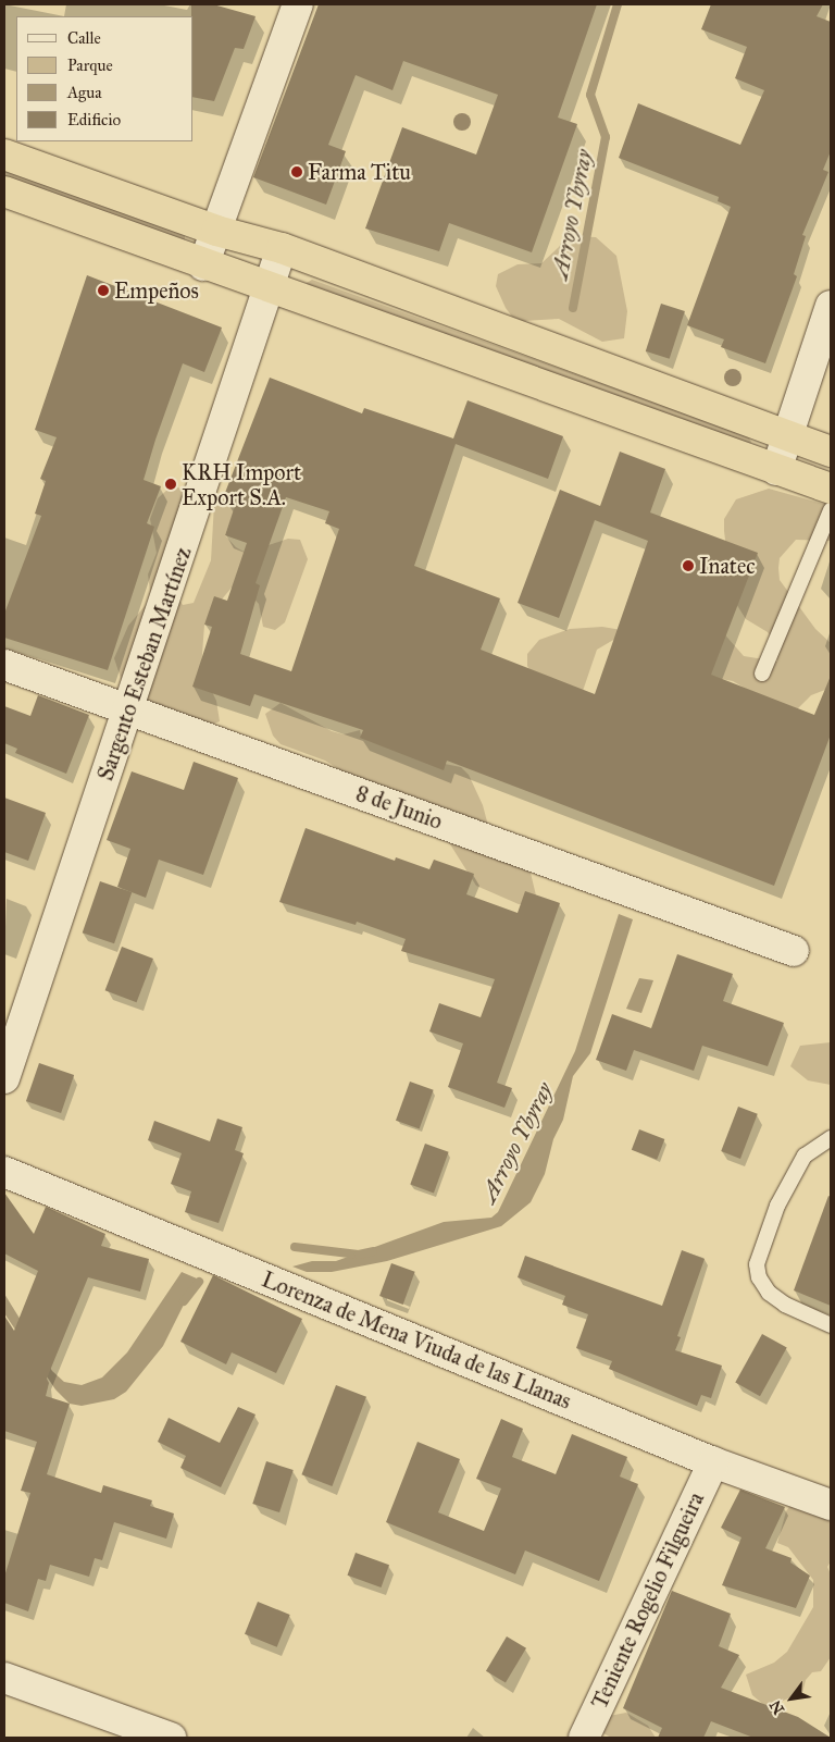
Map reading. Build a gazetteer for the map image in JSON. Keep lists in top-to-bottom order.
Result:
{
  "streets": {
    "street": [
      "Sargento Esteban Martínez",
      "8 de Junio",
      "Lorenza de Mena Viuda de las Llanas",
      "Teniente Rogelio Filgueira"
    ]
  },
  "crossings": [
    ["Sargento Esteban Martínez", "8 de Junio"],
    ["Lorenza de Mena Viuda de las Llanas", "Teniente Rogelio Filgueira"]
  ],
  "water": ["Arroyo Ybyray"],
  "places": [
    "Farma Titu",
    "Empeños",
    "KRH Import Export S.A.",
    "Inatec"
  ],
  "legend": [
    "Calle",
    "Parque",
    "Agua",
    "Edificio"
  ],
  "north": "bottom left"
}
